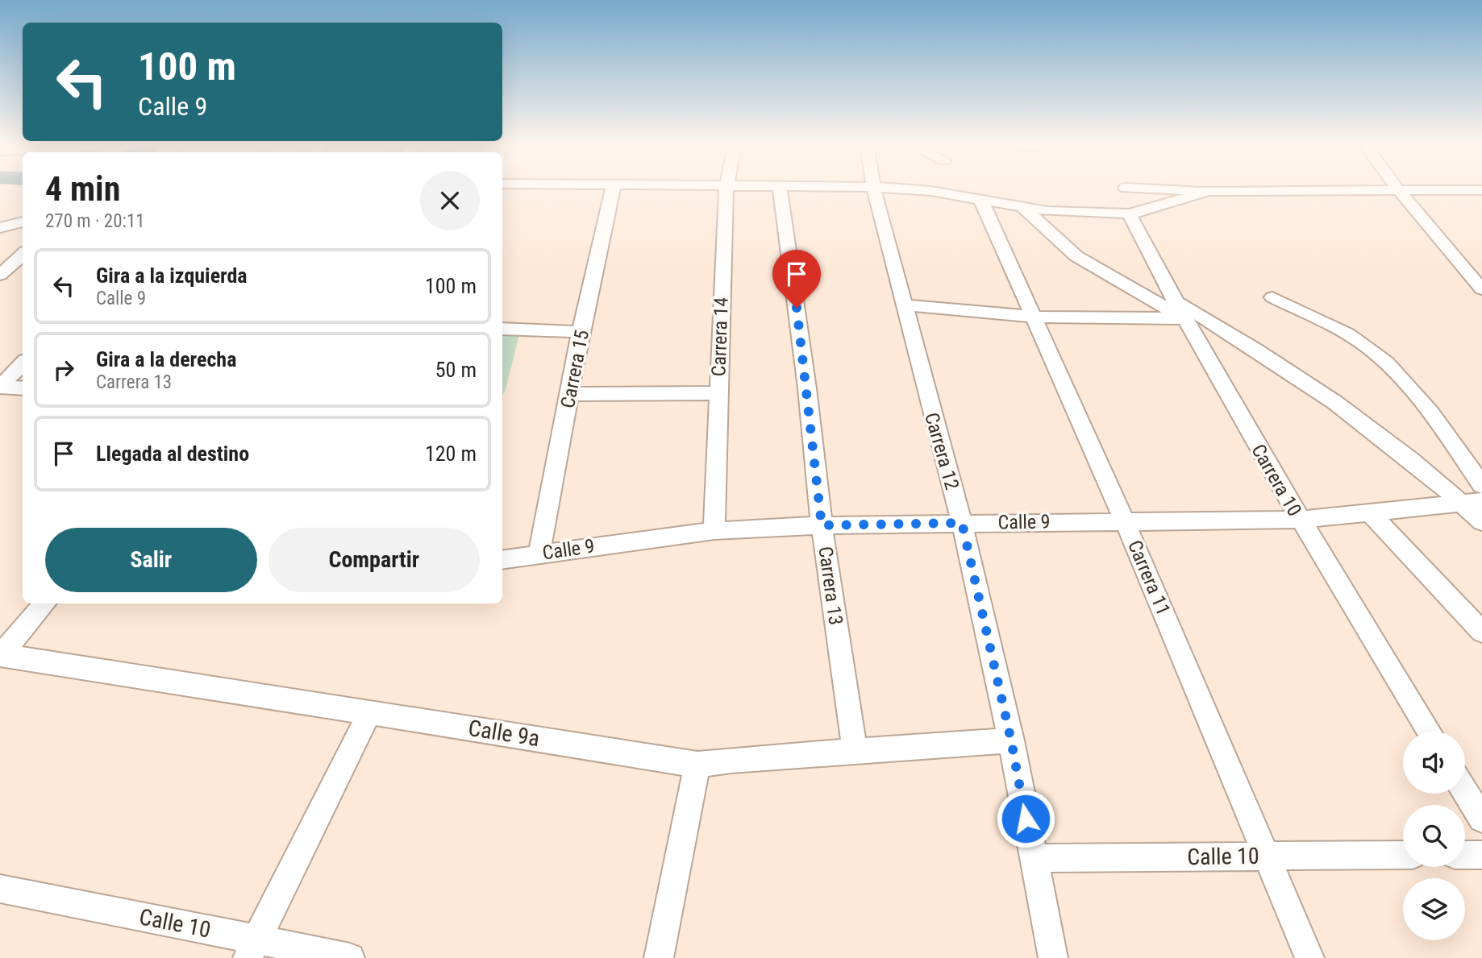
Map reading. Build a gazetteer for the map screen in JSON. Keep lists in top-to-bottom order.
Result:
{
  "streets": {
    "street": [
      "Carrera 14",
      "Carrera 15",
      "Carrera 12",
      "Carrera 10",
      "Calle 9",
      "Carrera 11",
      "Carrera 13",
      "Calle 9a",
      "Calle 10"
    ]
  },
  "crossings": [
    ["Carrera 14", "Calle 9"],
    ["Carrera 15", "Calle 9"],
    ["Carrera 12", "Calle 9"],
    ["Carrera 12", "Calle 9a"],
    ["Carrera 12", "Calle 10"],
    ["Carrera 10", "Calle 9"],
    ["Calle 9", "Carrera 11"],
    ["Calle 9", "Carrera 13"],
    ["Carrera 11", "Calle 10"],
    ["Carrera 13", "Calle 9a"]
  ],
  "page": {
    "turn": ["100 m", "Calle 9"],
    "heading": ["4 min", "270 m · 20:11"],
    "list": [
      {
        "name": "Gira a la izquierda",
        "note": "Calle 9",
        "value": "100 m"
      },
      {
        "name": "Gira a la derecha",
        "note": "Carrera 13",
        "value": "50 m"
      },
      {
        "name": "Llegada al destino",
        "value": "120 m"
      }
    ],
    "buttons": ["Salir", "Compartir"]
  }
}
